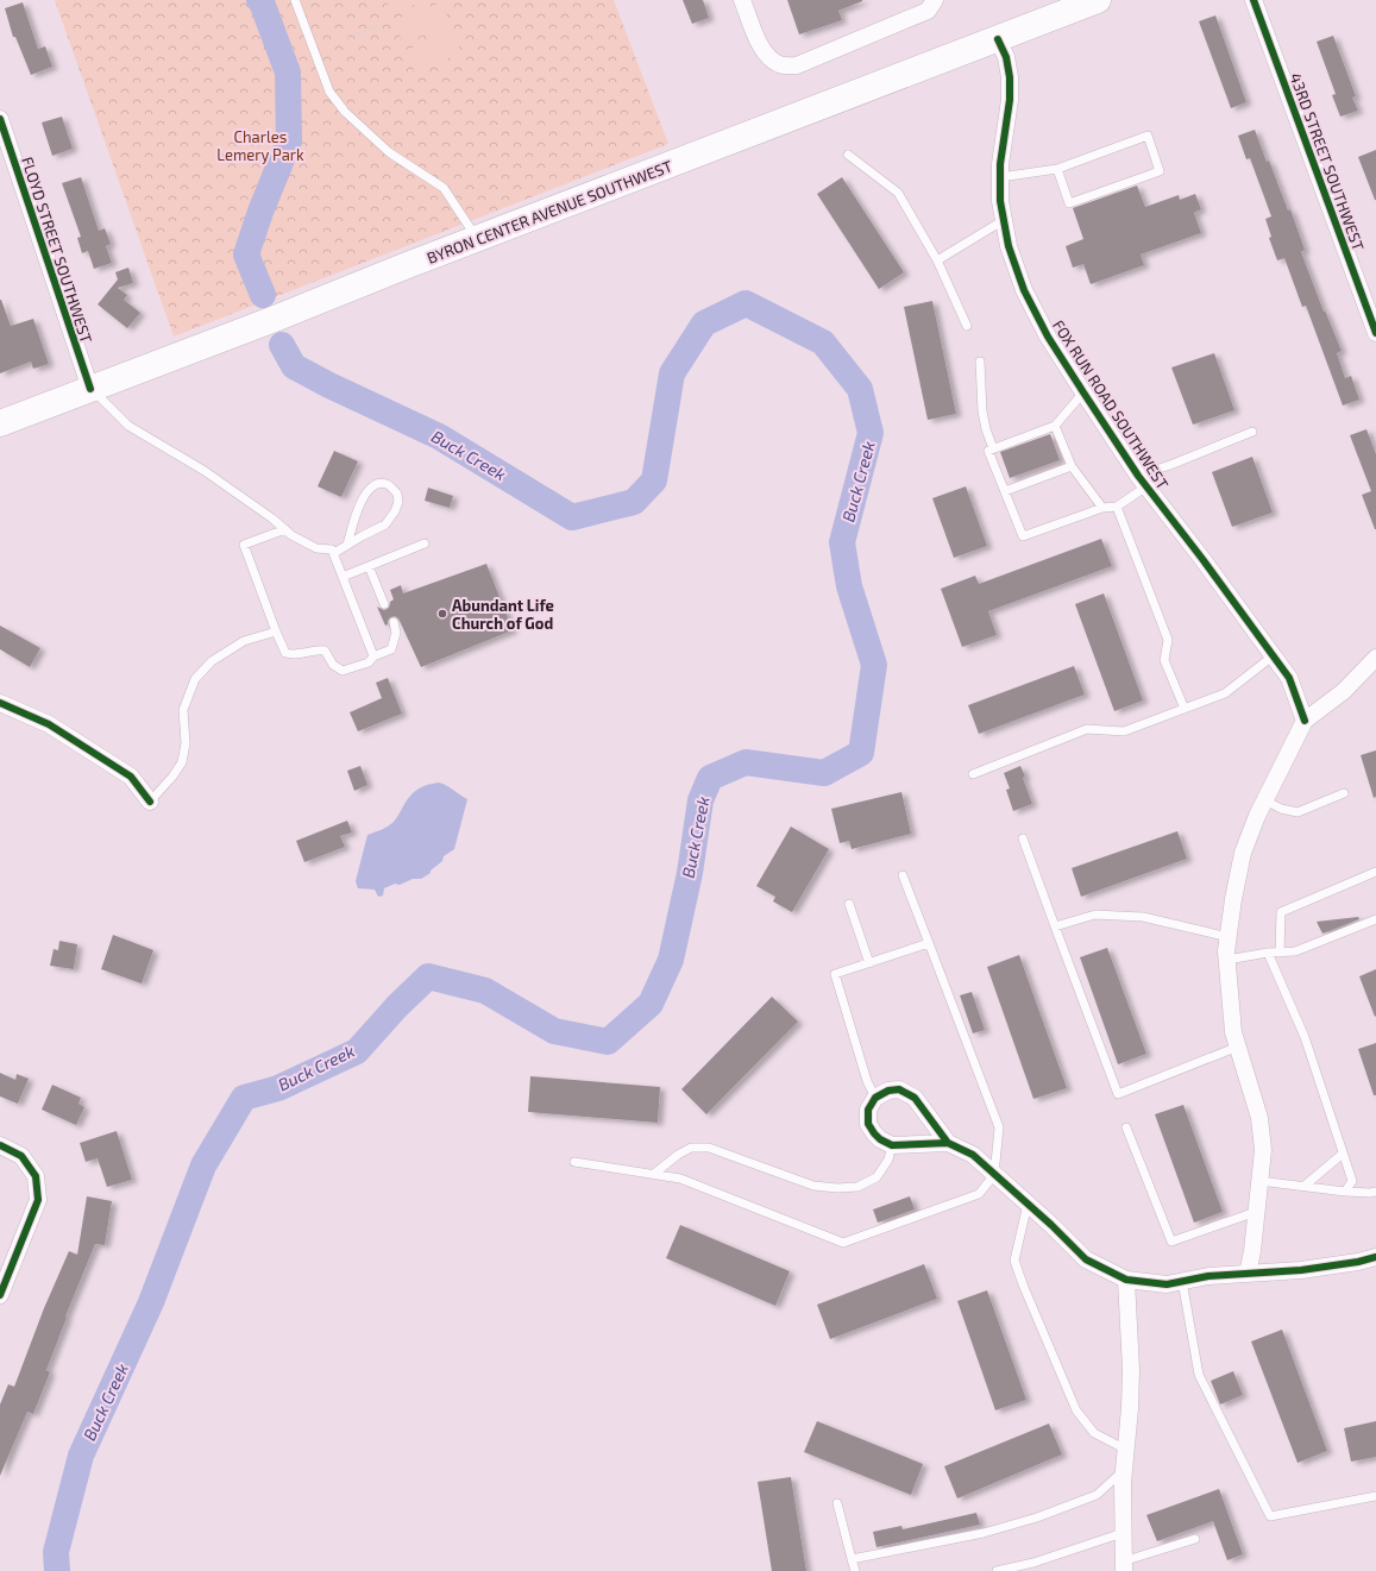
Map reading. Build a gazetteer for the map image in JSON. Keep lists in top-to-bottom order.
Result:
{
  "streets": {
    "main road": ["BYRON CENTER AVENUE SOUTHWEST"],
    "street": ["43RD STREET SOUTHWEST", "FLOYD STREET SOUTHWEST", "FOX RUN ROAD SOUTHWEST"]
  },
  "crossings": [
    ["BYRON CENTER AVENUE SOUTHWEST", "FLOYD STREET SOUTHWEST"],
    ["BYRON CENTER AVENUE SOUTHWEST", "FOX RUN ROAD SOUTHWEST"]
  ],
  "water": ["Buck Creek"],
  "parks": ["Charles Lemery Park"],
  "places": ["Abundant Life Church of God"]
}
